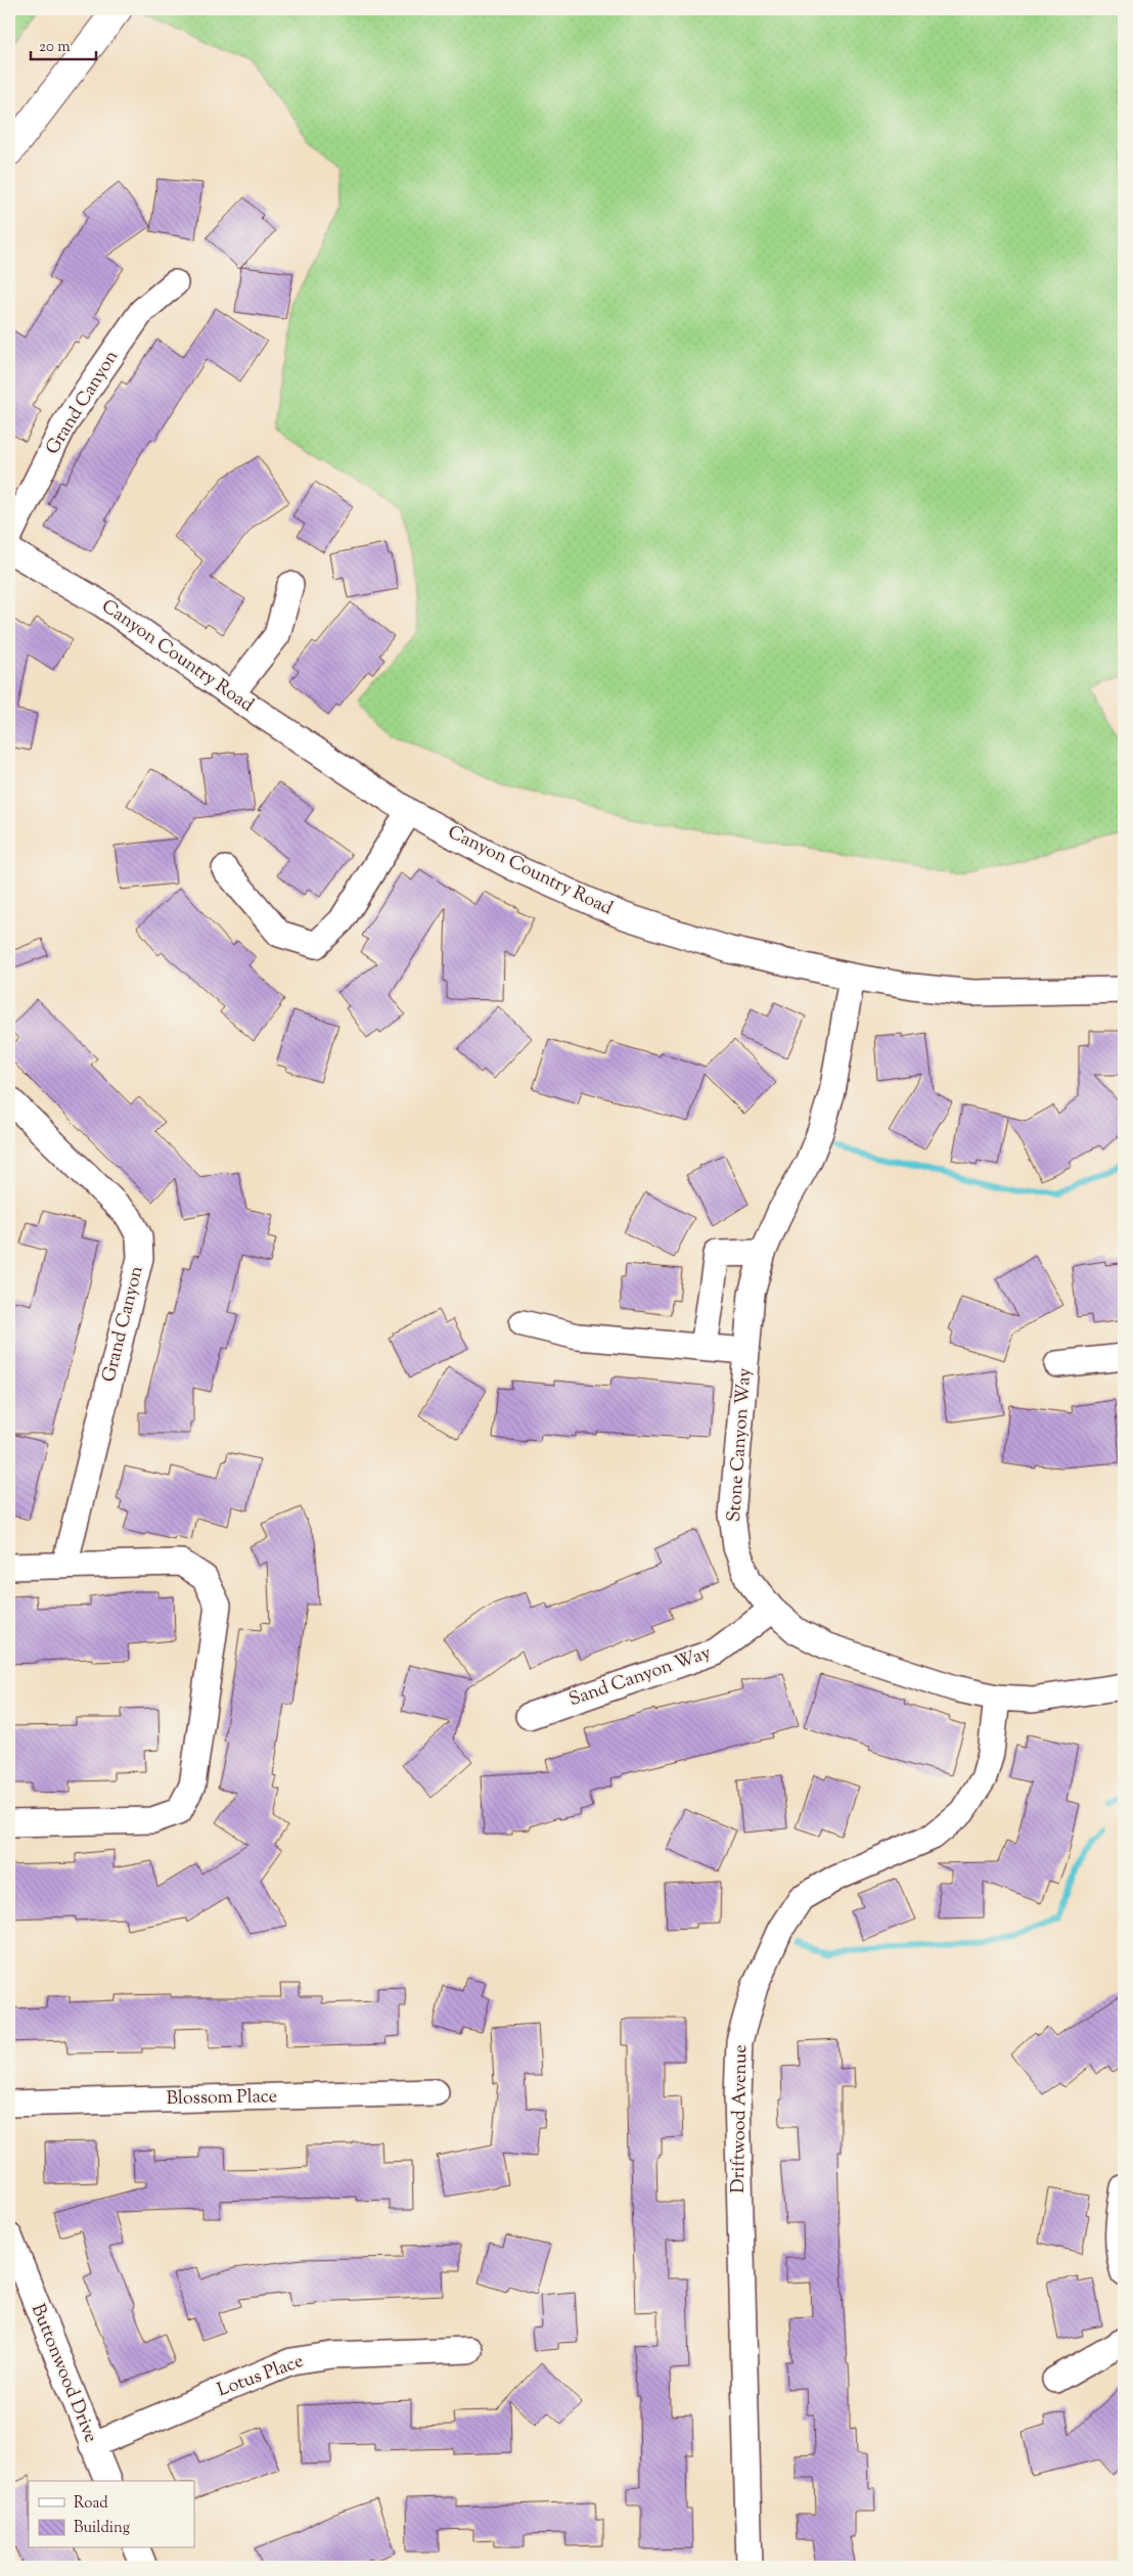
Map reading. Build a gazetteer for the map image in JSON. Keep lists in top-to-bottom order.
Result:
{
  "streets": {
    "street": [
      "Grand Canyon",
      "Canyon Country Road",
      "Stone Canyon Way",
      "Sand Canyon Way",
      "Blossom Place",
      "Driftwood Avenue",
      "Buttonwood Drive",
      "Lotus Place"
    ]
  },
  "crossings": [
    ["Canyon Country Road", "Stone Canyon Way"],
    ["Stone Canyon Way", "Sand Canyon Way"],
    ["Stone Canyon Way", "Driftwood Avenue"],
    ["Buttonwood Drive", "Lotus Place"]
  ],
  "legend": ["Road", "Building"],
  "scale_bar": "20 m"
}
